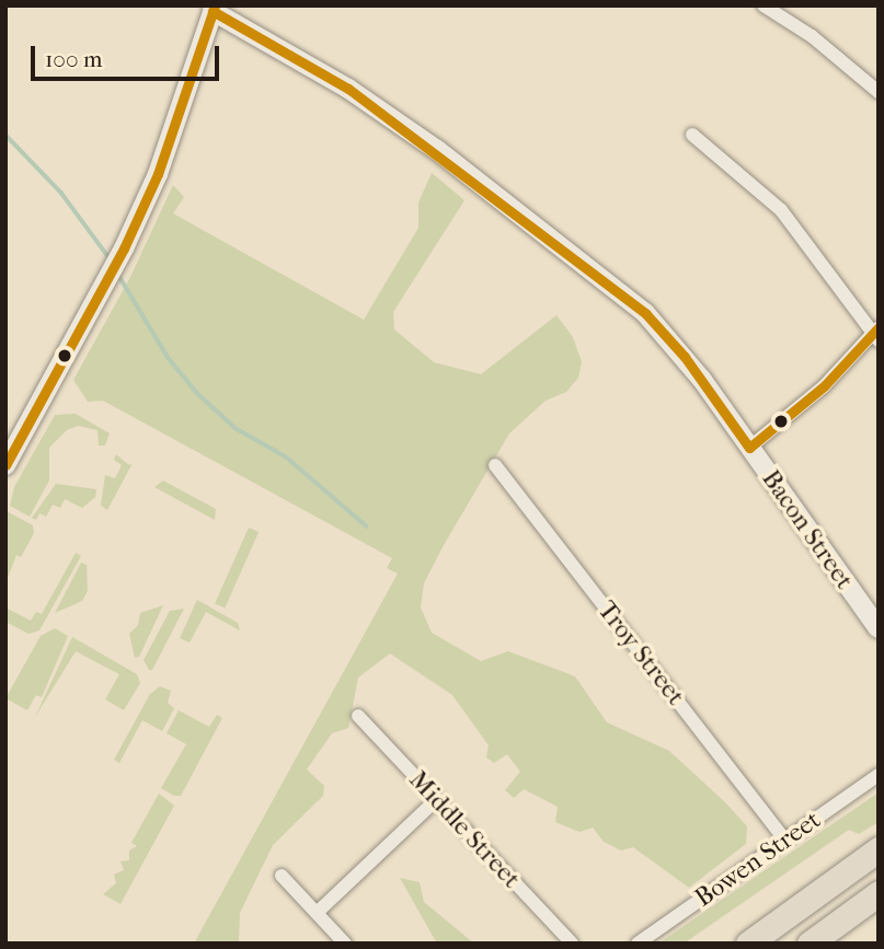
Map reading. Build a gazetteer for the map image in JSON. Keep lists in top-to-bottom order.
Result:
{
  "streets": {
    "street": [
      "Bacon Street",
      "Troy Street",
      "Middle Street",
      "Bowen Street"
    ]
  },
  "crossings": [
    ["Troy Street", "Bowen Street"]
  ],
  "scale_bar": "100 m"
}
